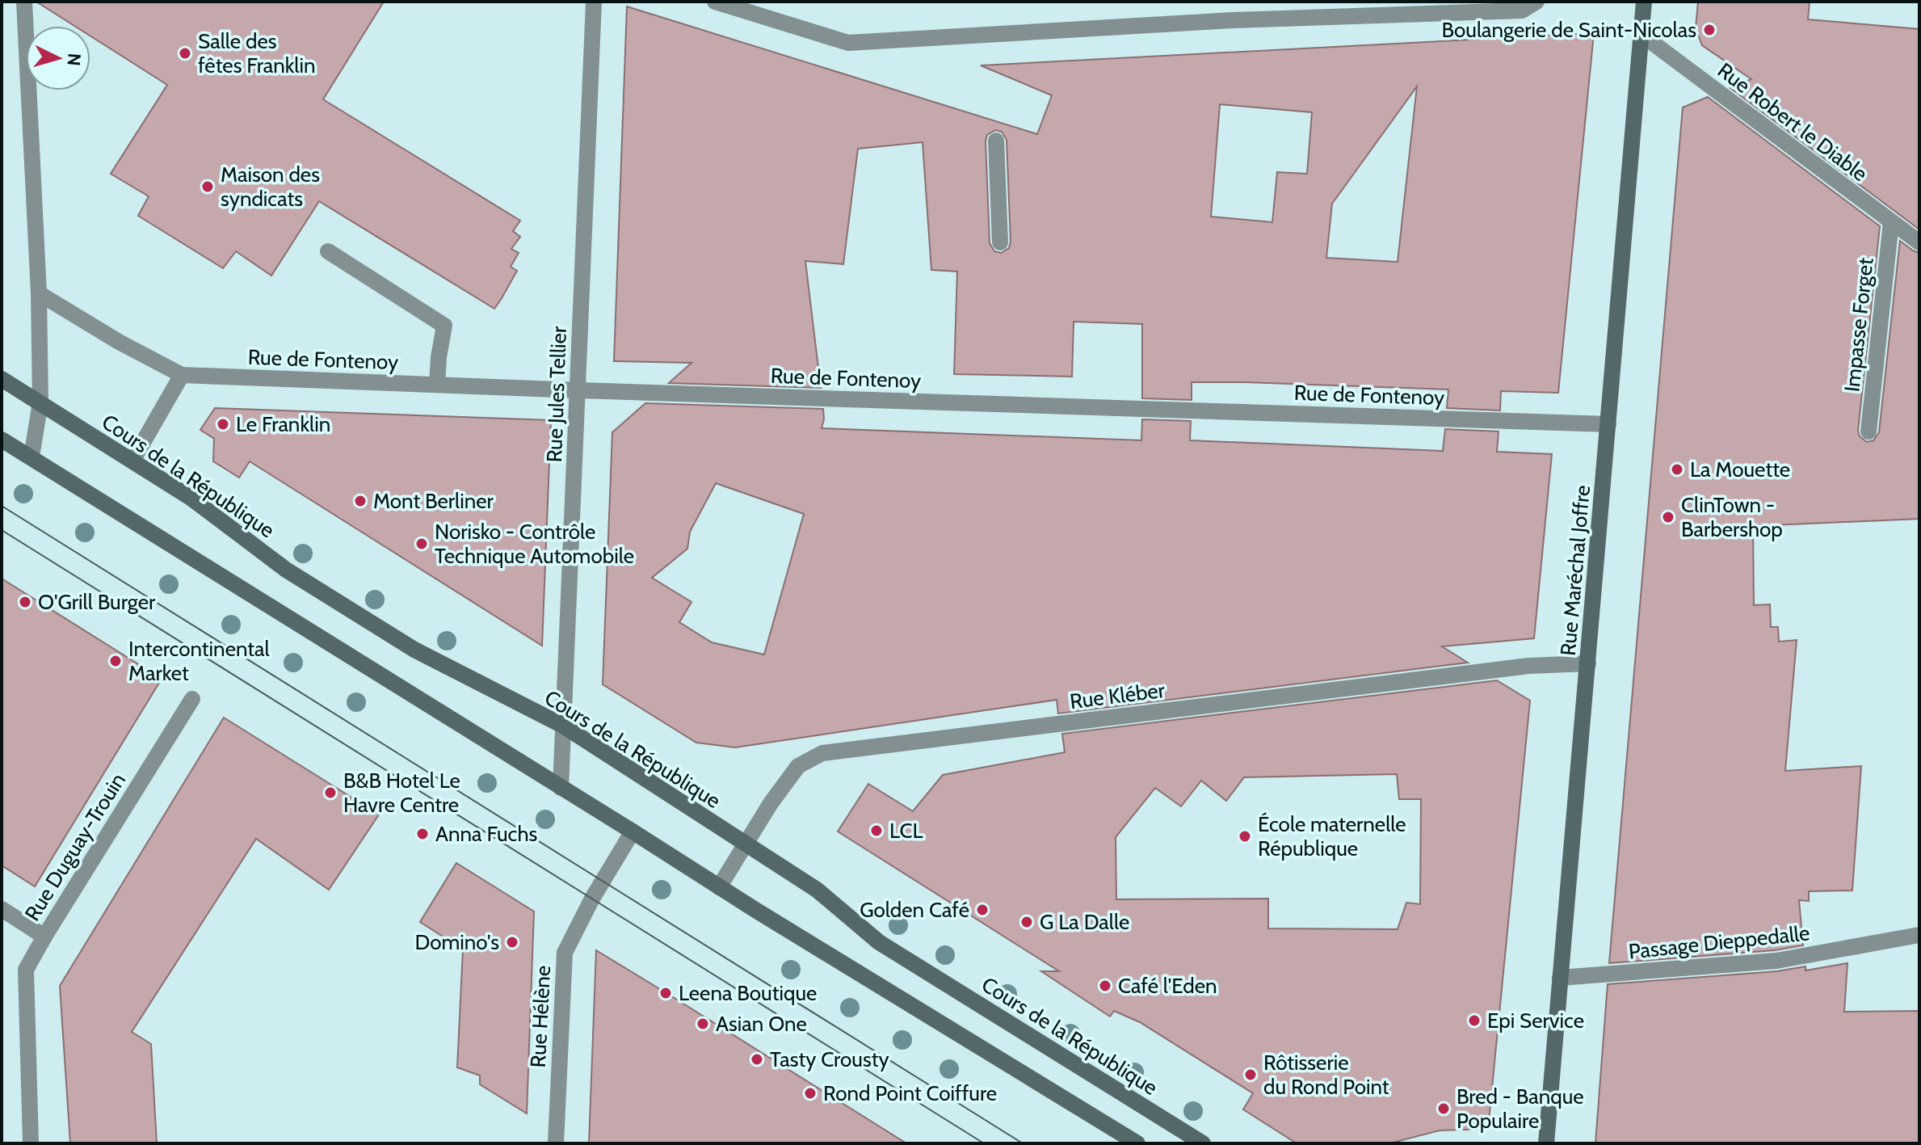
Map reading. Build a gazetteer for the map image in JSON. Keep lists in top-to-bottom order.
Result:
{
  "streets": {
    "main road": ["Cours de la République", "Rue Maréchal Joffre"],
    "street": [
      "Rue Robert le Diable",
      "Impasse Forget",
      "Rue de Fontenoy",
      "Rue Jules Tellier",
      "Rue Kléber",
      "Rue Duguay-Trouin",
      "Passage Dieppedalle",
      "Rue Hélène"
    ]
  },
  "crossings": [
    ["Rue Robert le Diable", "Impasse Forget"],
    ["Rue Robert le Diable", "Rue Maréchal Joffre"],
    ["Rue de Fontenoy", "Rue Jules Tellier"],
    ["Rue de Fontenoy", "Rue Maréchal Joffre"],
    ["Rue Jules Tellier", "Cours de la République"],
    ["Cours de la République", "Rue Kléber"],
    ["Rue Maréchal Joffre", "Rue Kléber"],
    ["Rue Maréchal Joffre", "Passage Dieppedalle"]
  ],
  "places": [
    "Boulangerie de Saint-Nicolas",
    "Salle des fêtes Franklin",
    "Maison des syndicats",
    "Le Franklin",
    "La Mouette",
    "Mont Berliner",
    "ClinTown - Barbershop",
    "Norisko - Contrôle Technique Automobile",
    "O'Grill Burger",
    "Intercontinental Market",
    "B&B Hotel Le Havre Centre",
    "LCL",
    "Anna Fuchs",
    "École maternelle République",
    "Golden Café",
    "G La Dalle",
    "Domino's",
    "Café l'Eden",
    "Leena Boutique",
    "Epi Service",
    "Asian One",
    "Tasty Crousty",
    "Rôtisserie du Rond Point",
    "Rond Point Coiffure",
    "Bred - Banque Populaire"
  ],
  "north": "right"
}
